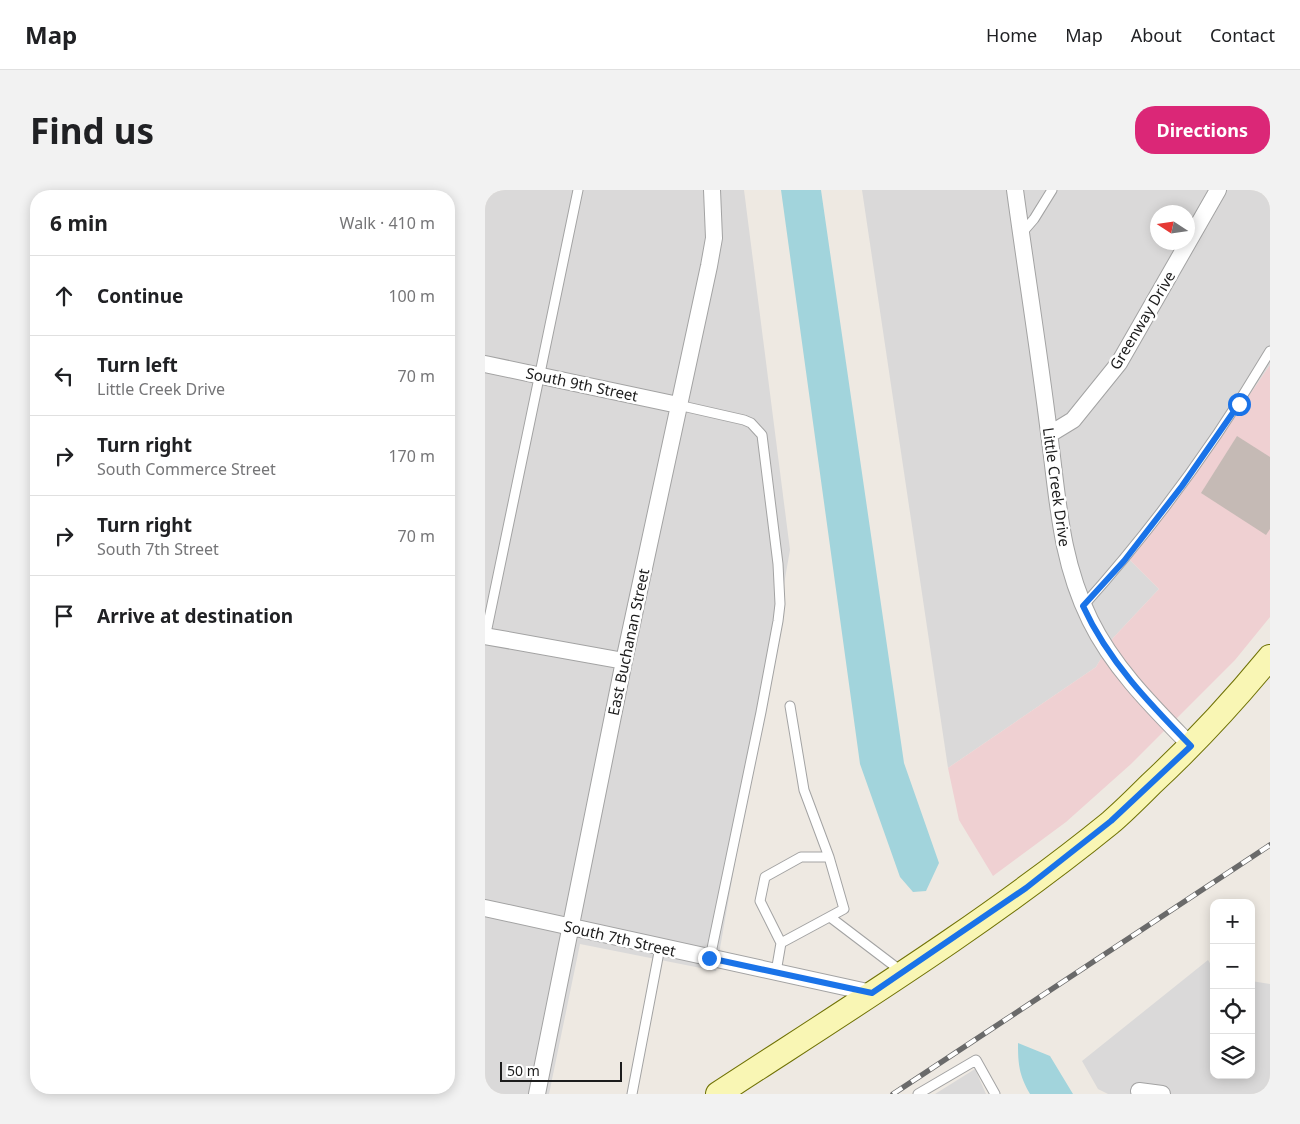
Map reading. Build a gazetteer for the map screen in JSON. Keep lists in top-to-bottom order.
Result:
{
  "streets": {
    "street": [
      "Greenway Drive",
      "South 9th Street",
      "Little Creek Drive",
      "East Buchanan Street",
      "South 7th Street"
    ]
  },
  "crossings": [
    ["Greenway Drive", "Little Creek Drive"],
    ["South 9th Street", "East Buchanan Street"],
    ["East Buchanan Street", "South 7th Street"]
  ],
  "scale_bar": "50 m",
  "north": "left",
  "page": {
    "header": "Map",
    "nav": [
      "Home",
      "Map",
      "About",
      "Contact"
    ],
    "buttons": "Directions",
    "title": "Find us",
    "heading": ["6 min", "Walk · 410 m"],
    "list": [
      ["Continue", "100 m"],
      ["Turn left", "Little Creek Drive", "70 m"],
      ["Turn right", "South Commerce Street", "170 m"],
      ["Turn right", "South 7th Street", "70 m"],
      "Arrive at destination"
    ],
    "map_buttons": ["+", "−"],
    "scale": "50 m"
  }
}
